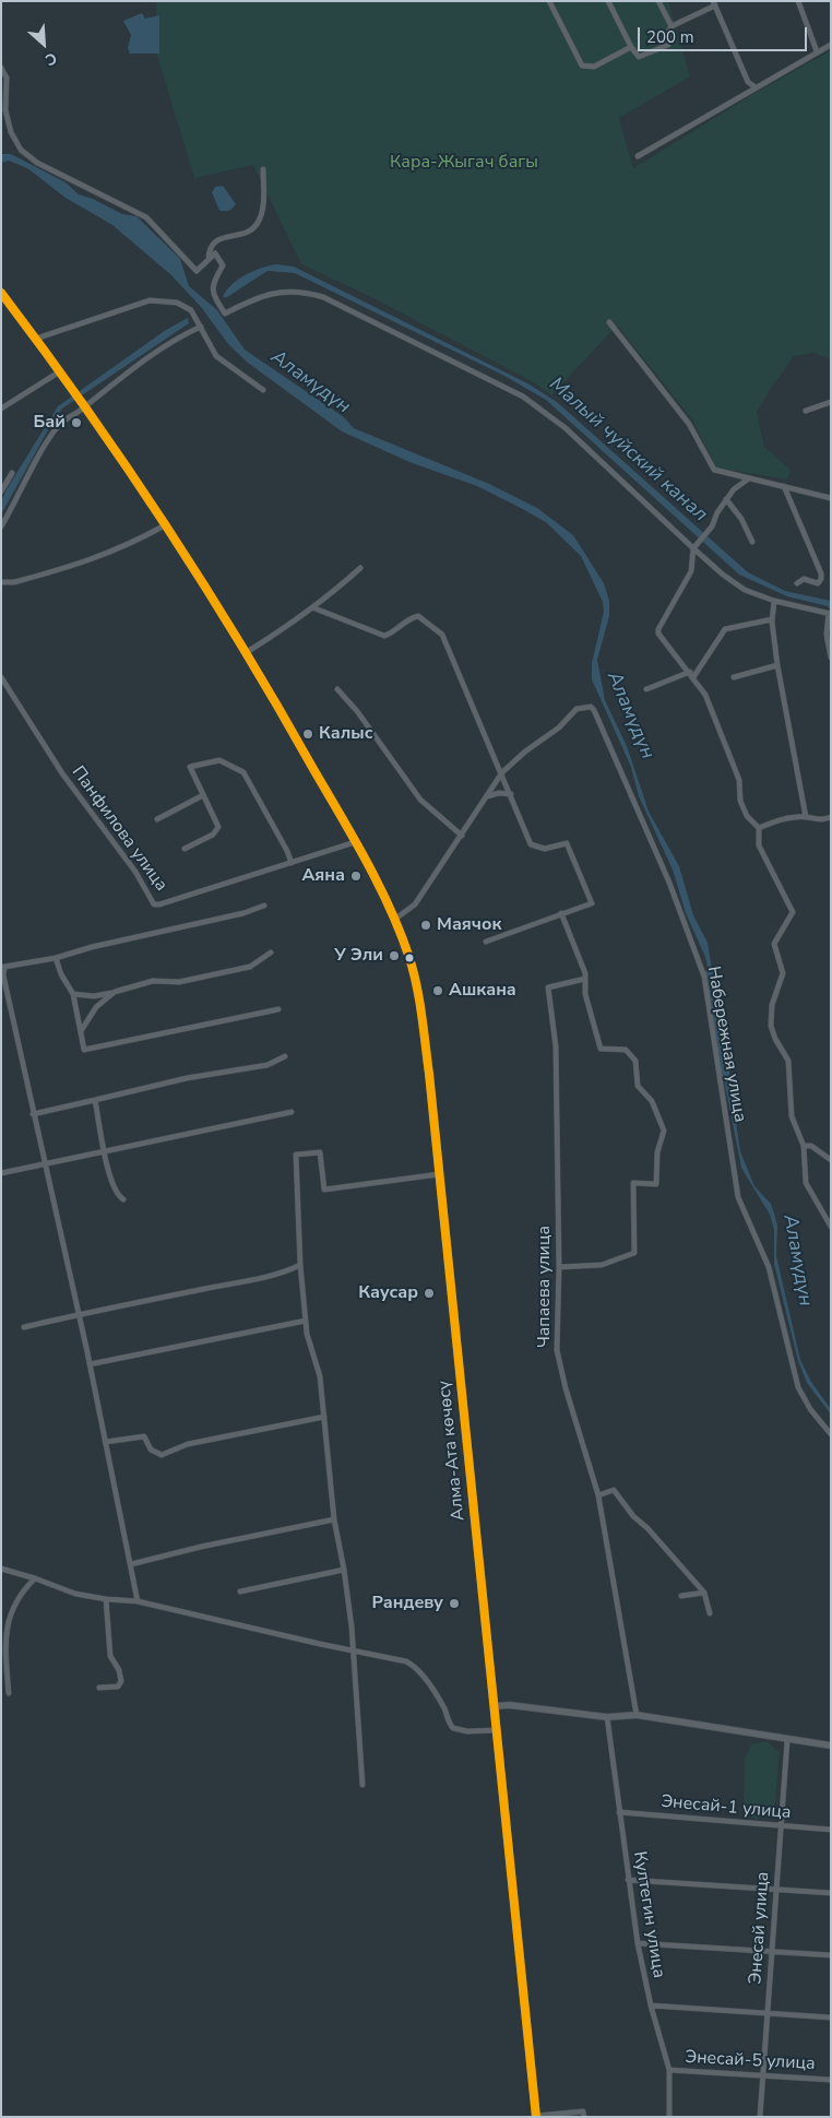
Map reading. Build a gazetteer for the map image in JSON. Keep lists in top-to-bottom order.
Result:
{
  "streets": {
    "main road": ["Алма-Ата көчөсү"],
    "street": [
      "Панфилова улица",
      "Набережная улица",
      "Чапаева улица",
      "Энесай-1 улица",
      "Култегин улица",
      "Энесай улица",
      "Энесай-5 улица"
    ]
  },
  "crossings": [
    ["Панфилова улица", "Алма-Ата көчөсү"],
    ["Набережная улица", "Алма-Ата көчөсү"],
    ["Энесай-1 улица", "Култегин улица"],
    ["Энесай-1 улица", "Энесай улица"],
    ["Култегин улица", "Энесай-5 улица"],
    ["Энесай улица", "Энесай-5 улица"]
  ],
  "water": ["Аламүдүн", "Малый чуйский канал"],
  "parks": ["Кара-Жыгач багы"],
  "places": [
    "Бай",
    "Калыс",
    "Аяна",
    "Маячок",
    "У Эли",
    "Ашкана",
    "Каусар",
    "Рандеву"
  ],
  "scale_bar": "200 m",
  "north": "bottom right"
}
